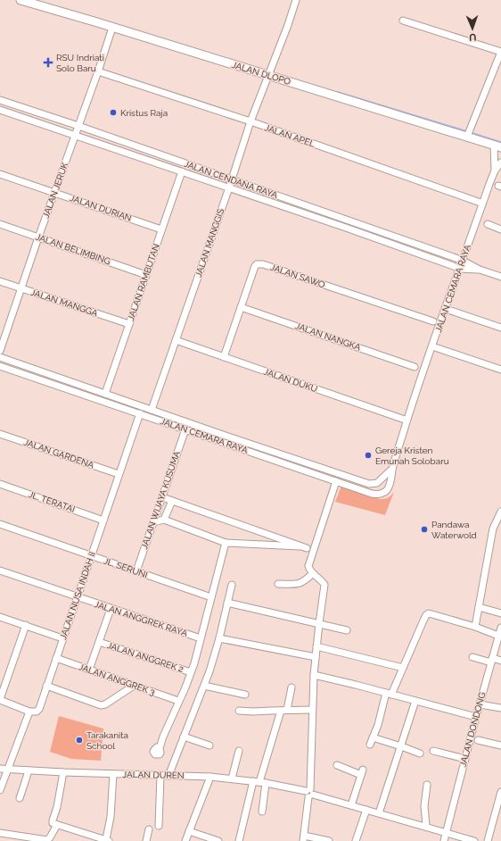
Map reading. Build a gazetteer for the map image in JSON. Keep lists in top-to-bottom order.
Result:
{
  "streets": {
    "street": [
      "JALAN DLOPO",
      "JALAN APEL",
      "JALAN CENDANA RAYA",
      "JALAN JERUK",
      "JALAN DURIAN",
      "JALAN MANGGIS",
      "JALAN BELIMBING",
      "JALAN SAWO",
      "JALAN RAMBUTAN",
      "JALAN CEMARA RAYA",
      "JALAN MANGGA",
      "JALAN NANGKA",
      "JALAN DUKU",
      "JALAN GARDENA",
      "JALAN WIJAYA KUSUMA",
      "JL. TERATAI",
      "JL. SERUNI",
      "JALAN NUSA INDAH II",
      "JALAN ANGGREK RAYA",
      "JALAN ANGGREK 2",
      "JALAN ANGGREK 3",
      "JALAN DONDONG",
      "JALAN DUREN"
    ]
  },
  "crossings": [
    ["JALAN DLOPO", "JALAN MANGGIS"],
    ["JALAN APEL", "JALAN JERUK"],
    ["JALAN APEL", "JALAN MANGGIS"],
    ["JALAN CENDANA RAYA", "JALAN JERUK"],
    ["JALAN CENDANA RAYA", "JALAN MANGGIS"],
    ["JALAN CENDANA RAYA", "JALAN RAMBUTAN"],
    ["JALAN CENDANA RAYA", "JALAN CEMARA RAYA"],
    ["JALAN JERUK", "JALAN DURIAN"],
    ["JALAN JERUK", "JALAN BELIMBING"],
    ["JALAN JERUK", "JALAN MANGGA"],
    ["JALAN DURIAN", "JALAN RAMBUTAN"],
    ["JALAN MANGGIS", "JALAN CEMARA RAYA"],
    ["JALAN MANGGIS", "JALAN DUKU"],
    ["JALAN BELIMBING", "JALAN RAMBUTAN"],
    ["JALAN SAWO", "JALAN NANGKA"],
    ["JALAN SAWO", "JALAN DUKU"],
    ["JALAN RAMBUTAN", "JALAN CEMARA RAYA"],
    ["JALAN RAMBUTAN", "JALAN MANGGA"],
    ["JALAN CEMARA RAYA", "JALAN WIJAYA KUSUMA"],
    ["JALAN CEMARA RAYA", "JALAN NUSA INDAH II"],
    ["JALAN GARDENA", "JALAN NUSA INDAH II"],
    ["JALAN WIJAYA KUSUMA", "JL. SERUNI"],
    ["JL. TERATAI", "JALAN NUSA INDAH II"],
    ["JL. SERUNI", "JALAN NUSA INDAH II"],
    ["JALAN NUSA INDAH II", "JALAN ANGGREK RAYA"],
    ["JALAN NUSA INDAH II", "JALAN ANGGREK 3"],
    ["JALAN DONDONG", "JALAN DUREN"]
  ],
  "places": {
    "health": ["RSU Indriati Solo Baru"],
    "other": [
      "Kristus Raja",
      "Gereja Kristen Emunah Solobaru",
      "Pandawa Waterwold",
      "Tarakanita School"
    ]
  },
  "north": "bottom"
}
